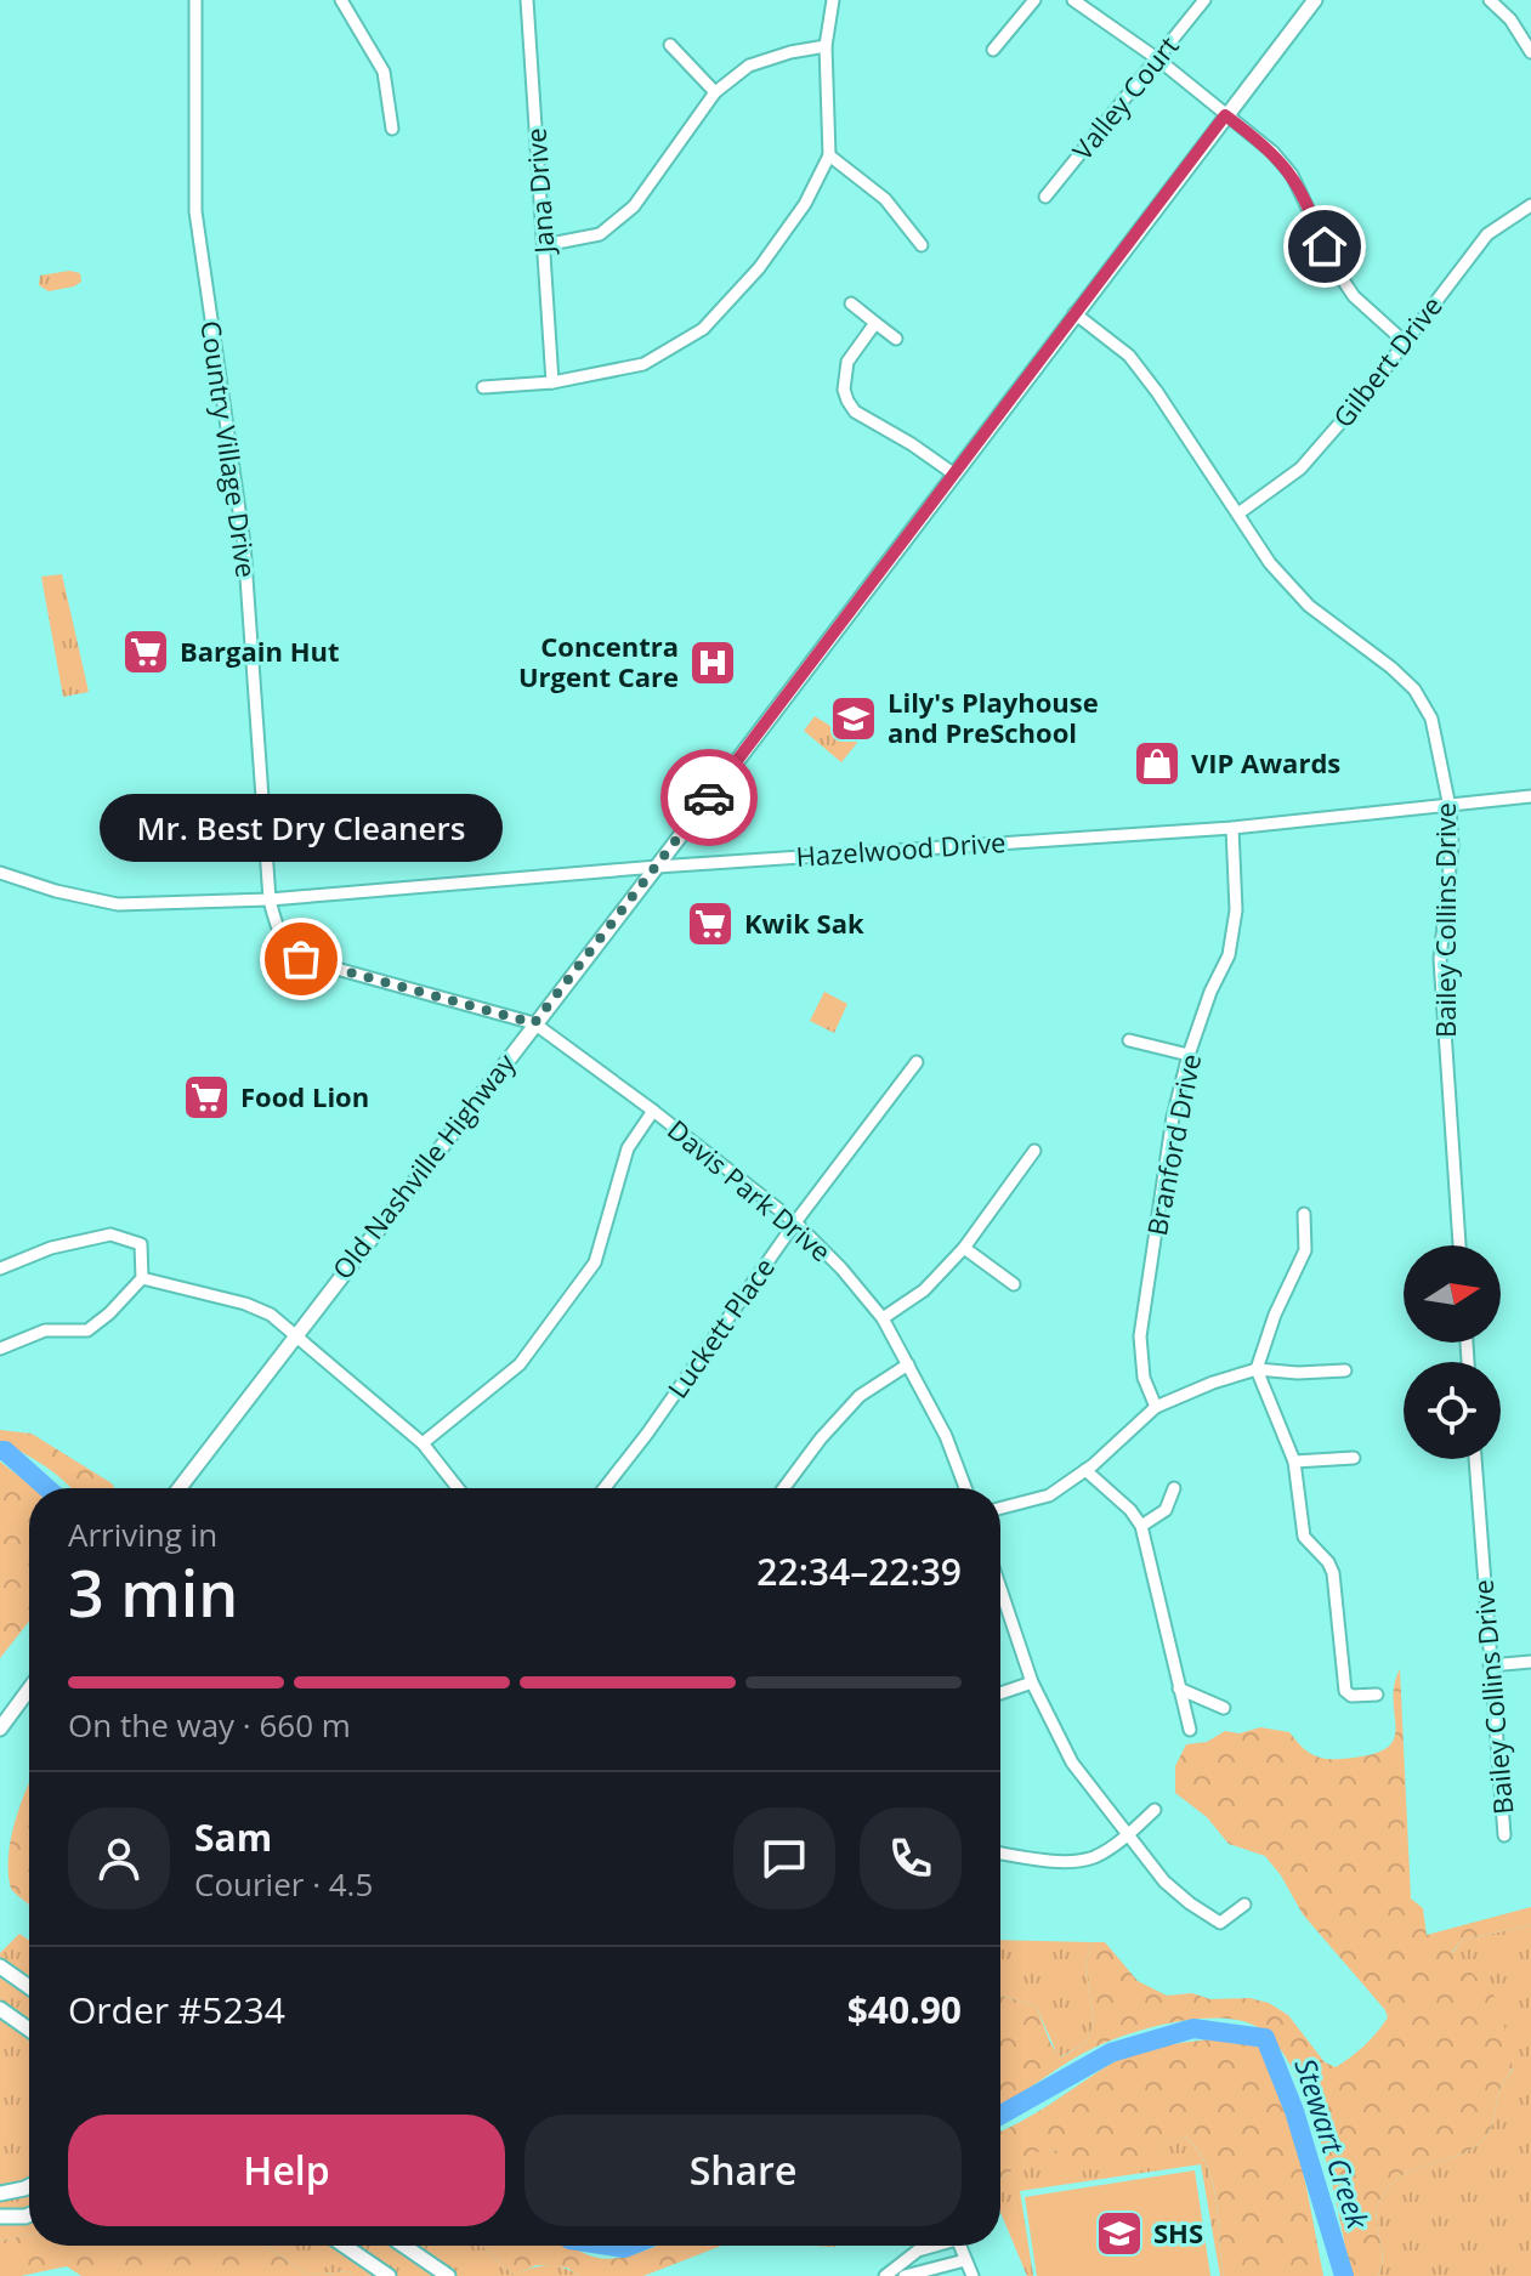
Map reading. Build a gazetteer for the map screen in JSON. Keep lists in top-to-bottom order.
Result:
{
  "streets": {
    "main road": ["Old Nashville Highway"],
    "street": [
      "Valley Court",
      "Jana Drive",
      "Gilbert Drive",
      "Country Village Drive",
      "Hazelwood Drive",
      "Bailey Collins Drive",
      "Branford Drive",
      "Davis Park Drive",
      "Luckett Place"
    ]
  },
  "crossings": [
    ["Gilbert Drive", "Bailey Collins Drive"],
    ["Country Village Drive", "Hazelwood Drive"],
    ["Country Village Drive", "Old Nashville Highway"],
    ["Country Village Drive", "Davis Park Drive"],
    ["Hazelwood Drive", "Bailey Collins Drive"],
    ["Hazelwood Drive", "Branford Drive"],
    ["Hazelwood Drive", "Old Nashville Highway"],
    ["Bailey Collins Drive", "Old Nashville Highway"],
    ["Old Nashville Highway", "Davis Park Drive"],
    ["Davis Park Drive", "Luckett Place"]
  ],
  "water": ["Stewart Creek"],
  "places": {
    "supermarket": ["Bargain Hut", "Kwik Sak", "Food Lion"],
    "hospital": ["Concentra Urgent Care"],
    "school or university": ["Lily's Playhouse and PreSchool", "SHS"],
    "shop": ["VIP Awards"],
    "other": ["Mr. Best Dry Cleaners"]
  },
  "north": "right",
  "page": {
    "bubble": "Mr. Best Dry Cleaners",
    "heading": ["3 min", "Arriving in", "22:34–22:39"],
    "panel": [
      "Sam",
      "Courier · 4.5",
      "Order #5234",
      "$40.90"
    ],
    "bar": "On the way · 660 m",
    "buttons": ["Help", "Share"]
  }
}
